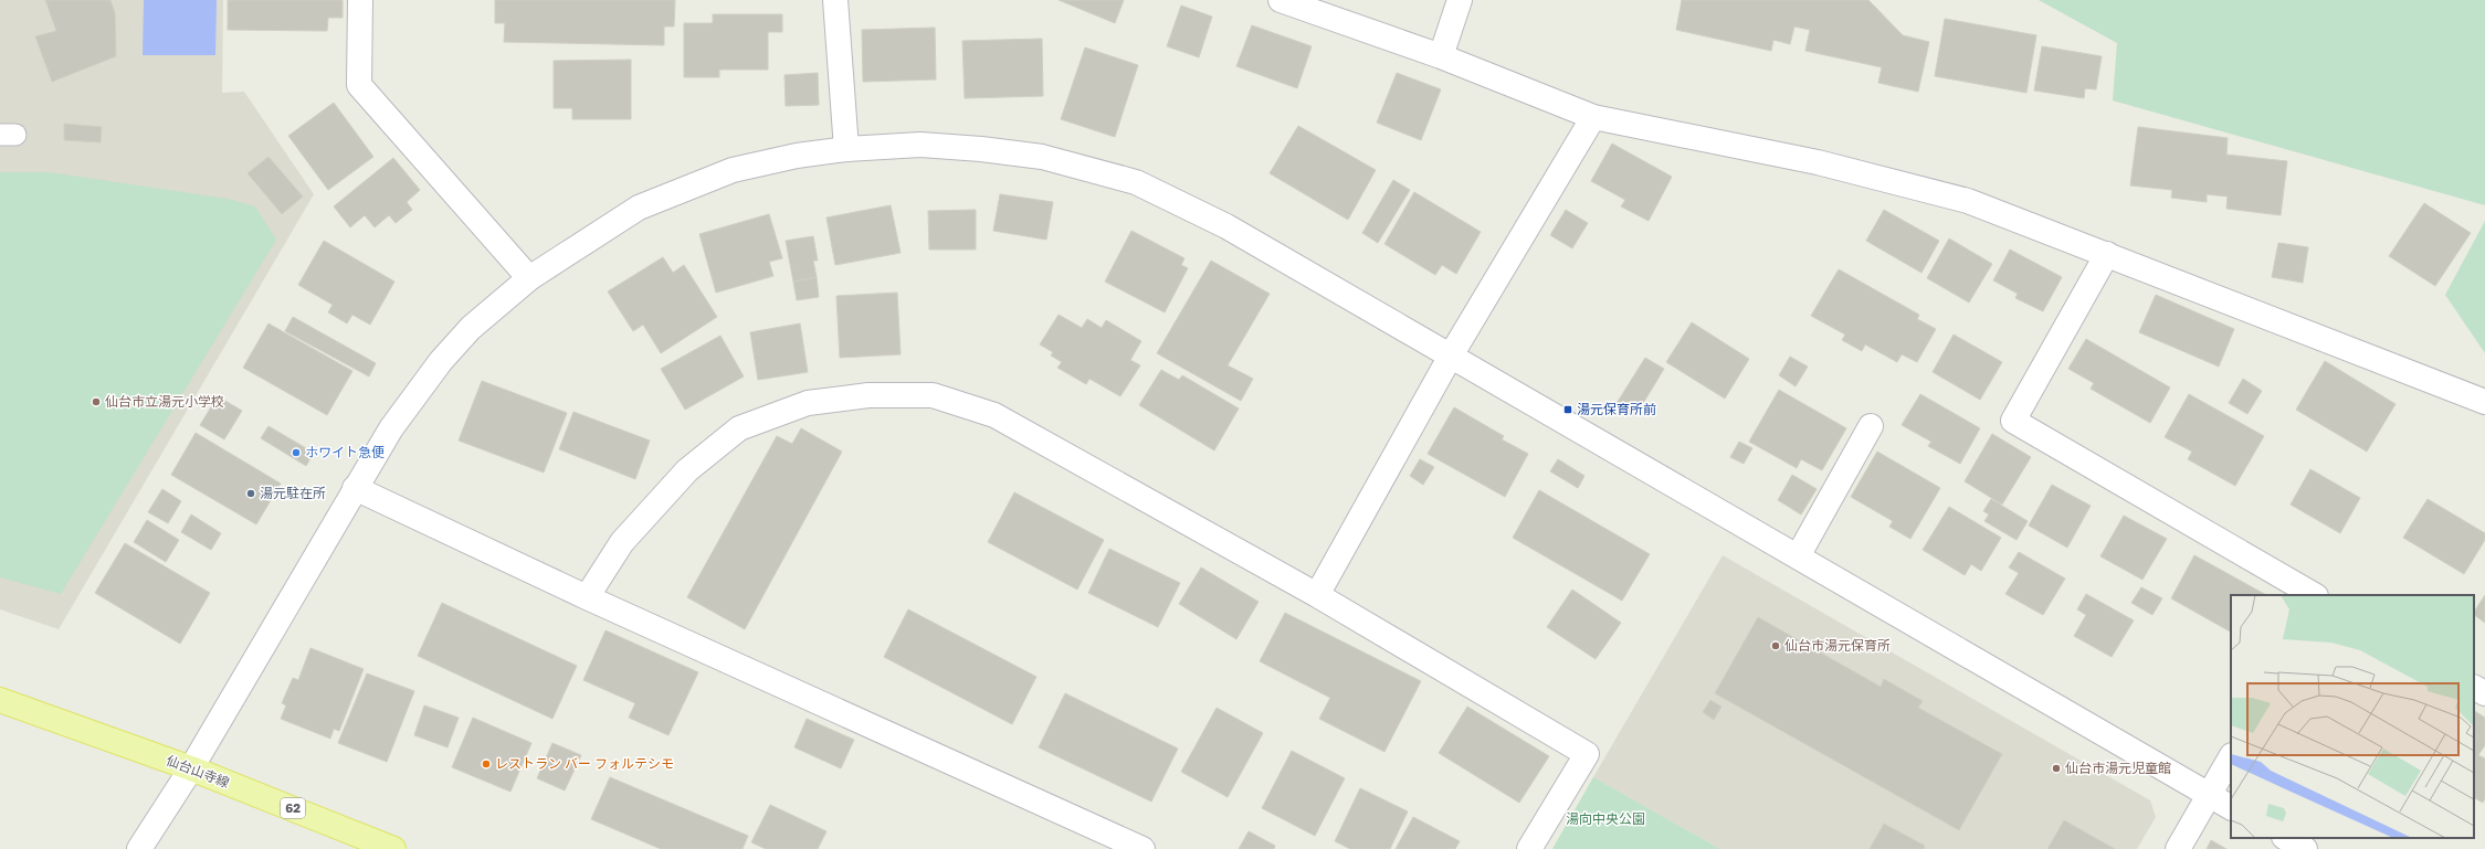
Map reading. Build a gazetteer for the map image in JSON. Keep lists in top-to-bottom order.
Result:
{
  "streets": {
    "main road": ["仙台山寺線", "62"]
  },
  "parks": ["湯向中央公園"],
  "places": {
    "other": [
      "仙台市立湯元小学校",
      "ホワイト急便",
      "湯元駐在所",
      "仙台市湯元保育所",
      "レストラン バー フォルテシモ",
      "仙台市湯元児童館"
    ],
    "transit": ["湯元保育所前"]
  }
}
